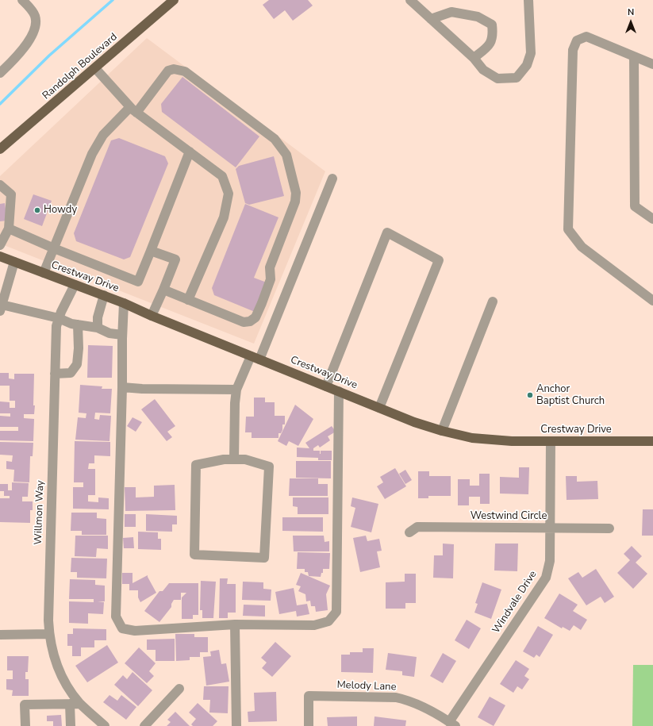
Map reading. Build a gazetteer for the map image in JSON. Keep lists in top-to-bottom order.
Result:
{
  "streets": {
    "main road": ["Randolph Boulevard", "Crestway Drive"],
    "street": [
      "Willmon Way",
      "Westwind Circle",
      "Windvale Drive",
      "Melody Lane"
    ]
  },
  "crossings": [
    ["Crestway Drive", "Willmon Way"],
    ["Crestway Drive", "Windvale Drive"],
    ["Westwind Circle", "Windvale Drive"],
    ["Windvale Drive", "Melody Lane"]
  ],
  "places": ["Howdy", "Anchor Baptist Church"],
  "north": "top"
}
